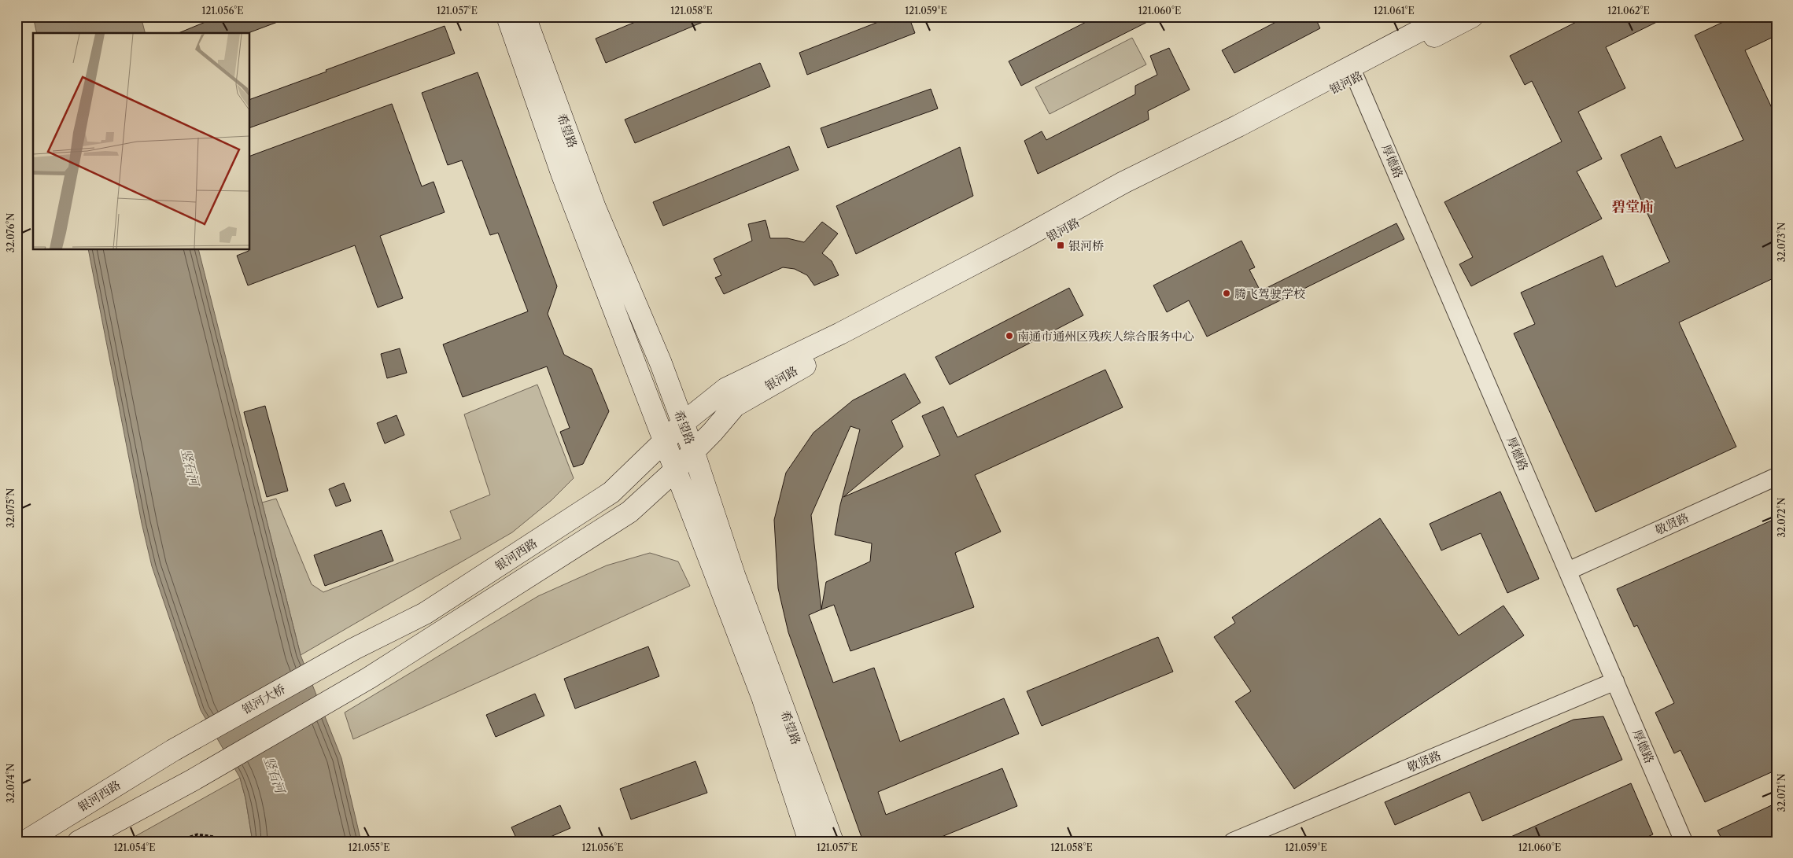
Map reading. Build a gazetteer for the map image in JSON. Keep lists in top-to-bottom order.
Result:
{
  "streets": {
    "main road": [
      "银河路",
      "希望路",
      "银河西路",
      "银河大桥"
    ],
    "street": ["厚德路", "敬贤路"]
  },
  "crossings": [
    ["银河路", "希望路"],
    ["银河路", "厚德路"],
    ["银河路", "银河西路"],
    ["希望路", "银河西路"],
    ["厚德路", "敬贤路"],
    ["银河西路", "银河大桥"]
  ],
  "districts": ["碧堂庙"],
  "water": ["竖石河"],
  "places": {
    "transit": ["银河桥"],
    "other": ["腾飞驾驶学校", "南通市通州区残疾人综合服务中心"]
  },
  "coordinates": [
    "121.056°E",
    "121.057°E",
    "121.058°E",
    "121.059°E",
    "121.060°E",
    "121.061°E",
    "121.062°E",
    "32.076°N",
    "32.073°N",
    "32.075°N",
    "32.072°N",
    "32.074°N",
    "32.071°N",
    "121.054°E",
    "121.055°E"
  ]
}
